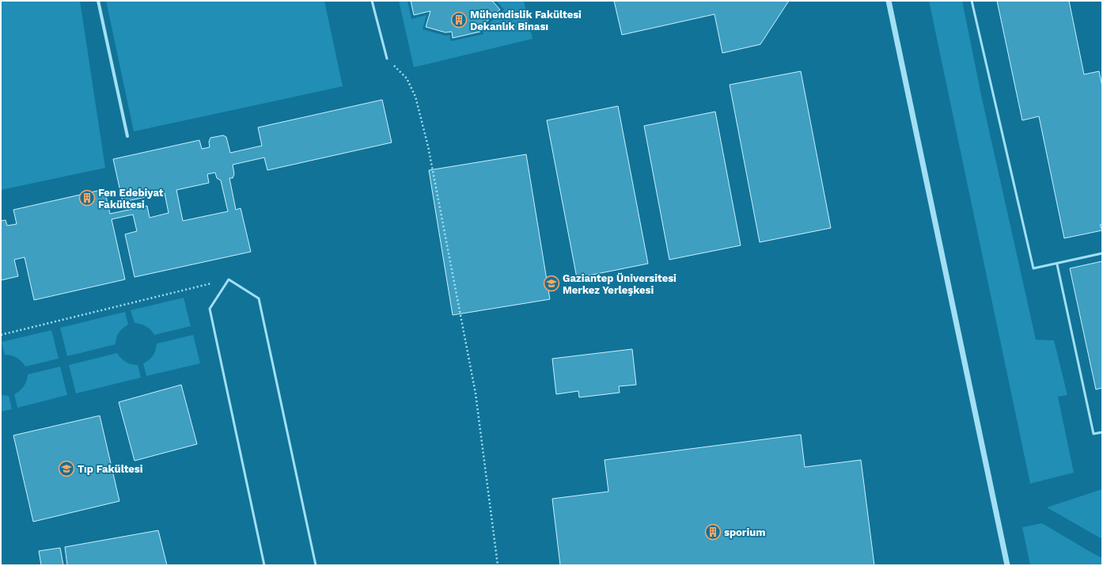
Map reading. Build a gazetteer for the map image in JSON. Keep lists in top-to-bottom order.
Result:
{
  "places": {
    "building": ["Mühendislik Fakültesi Dekanlık Binası", "Fen Edebiyat Fakültesi", "sporium"],
    "school or university": ["Gaziantep Üniversitesi Merkez Yerleşkesi", "Tıp Fakültesi"]
  }
}
